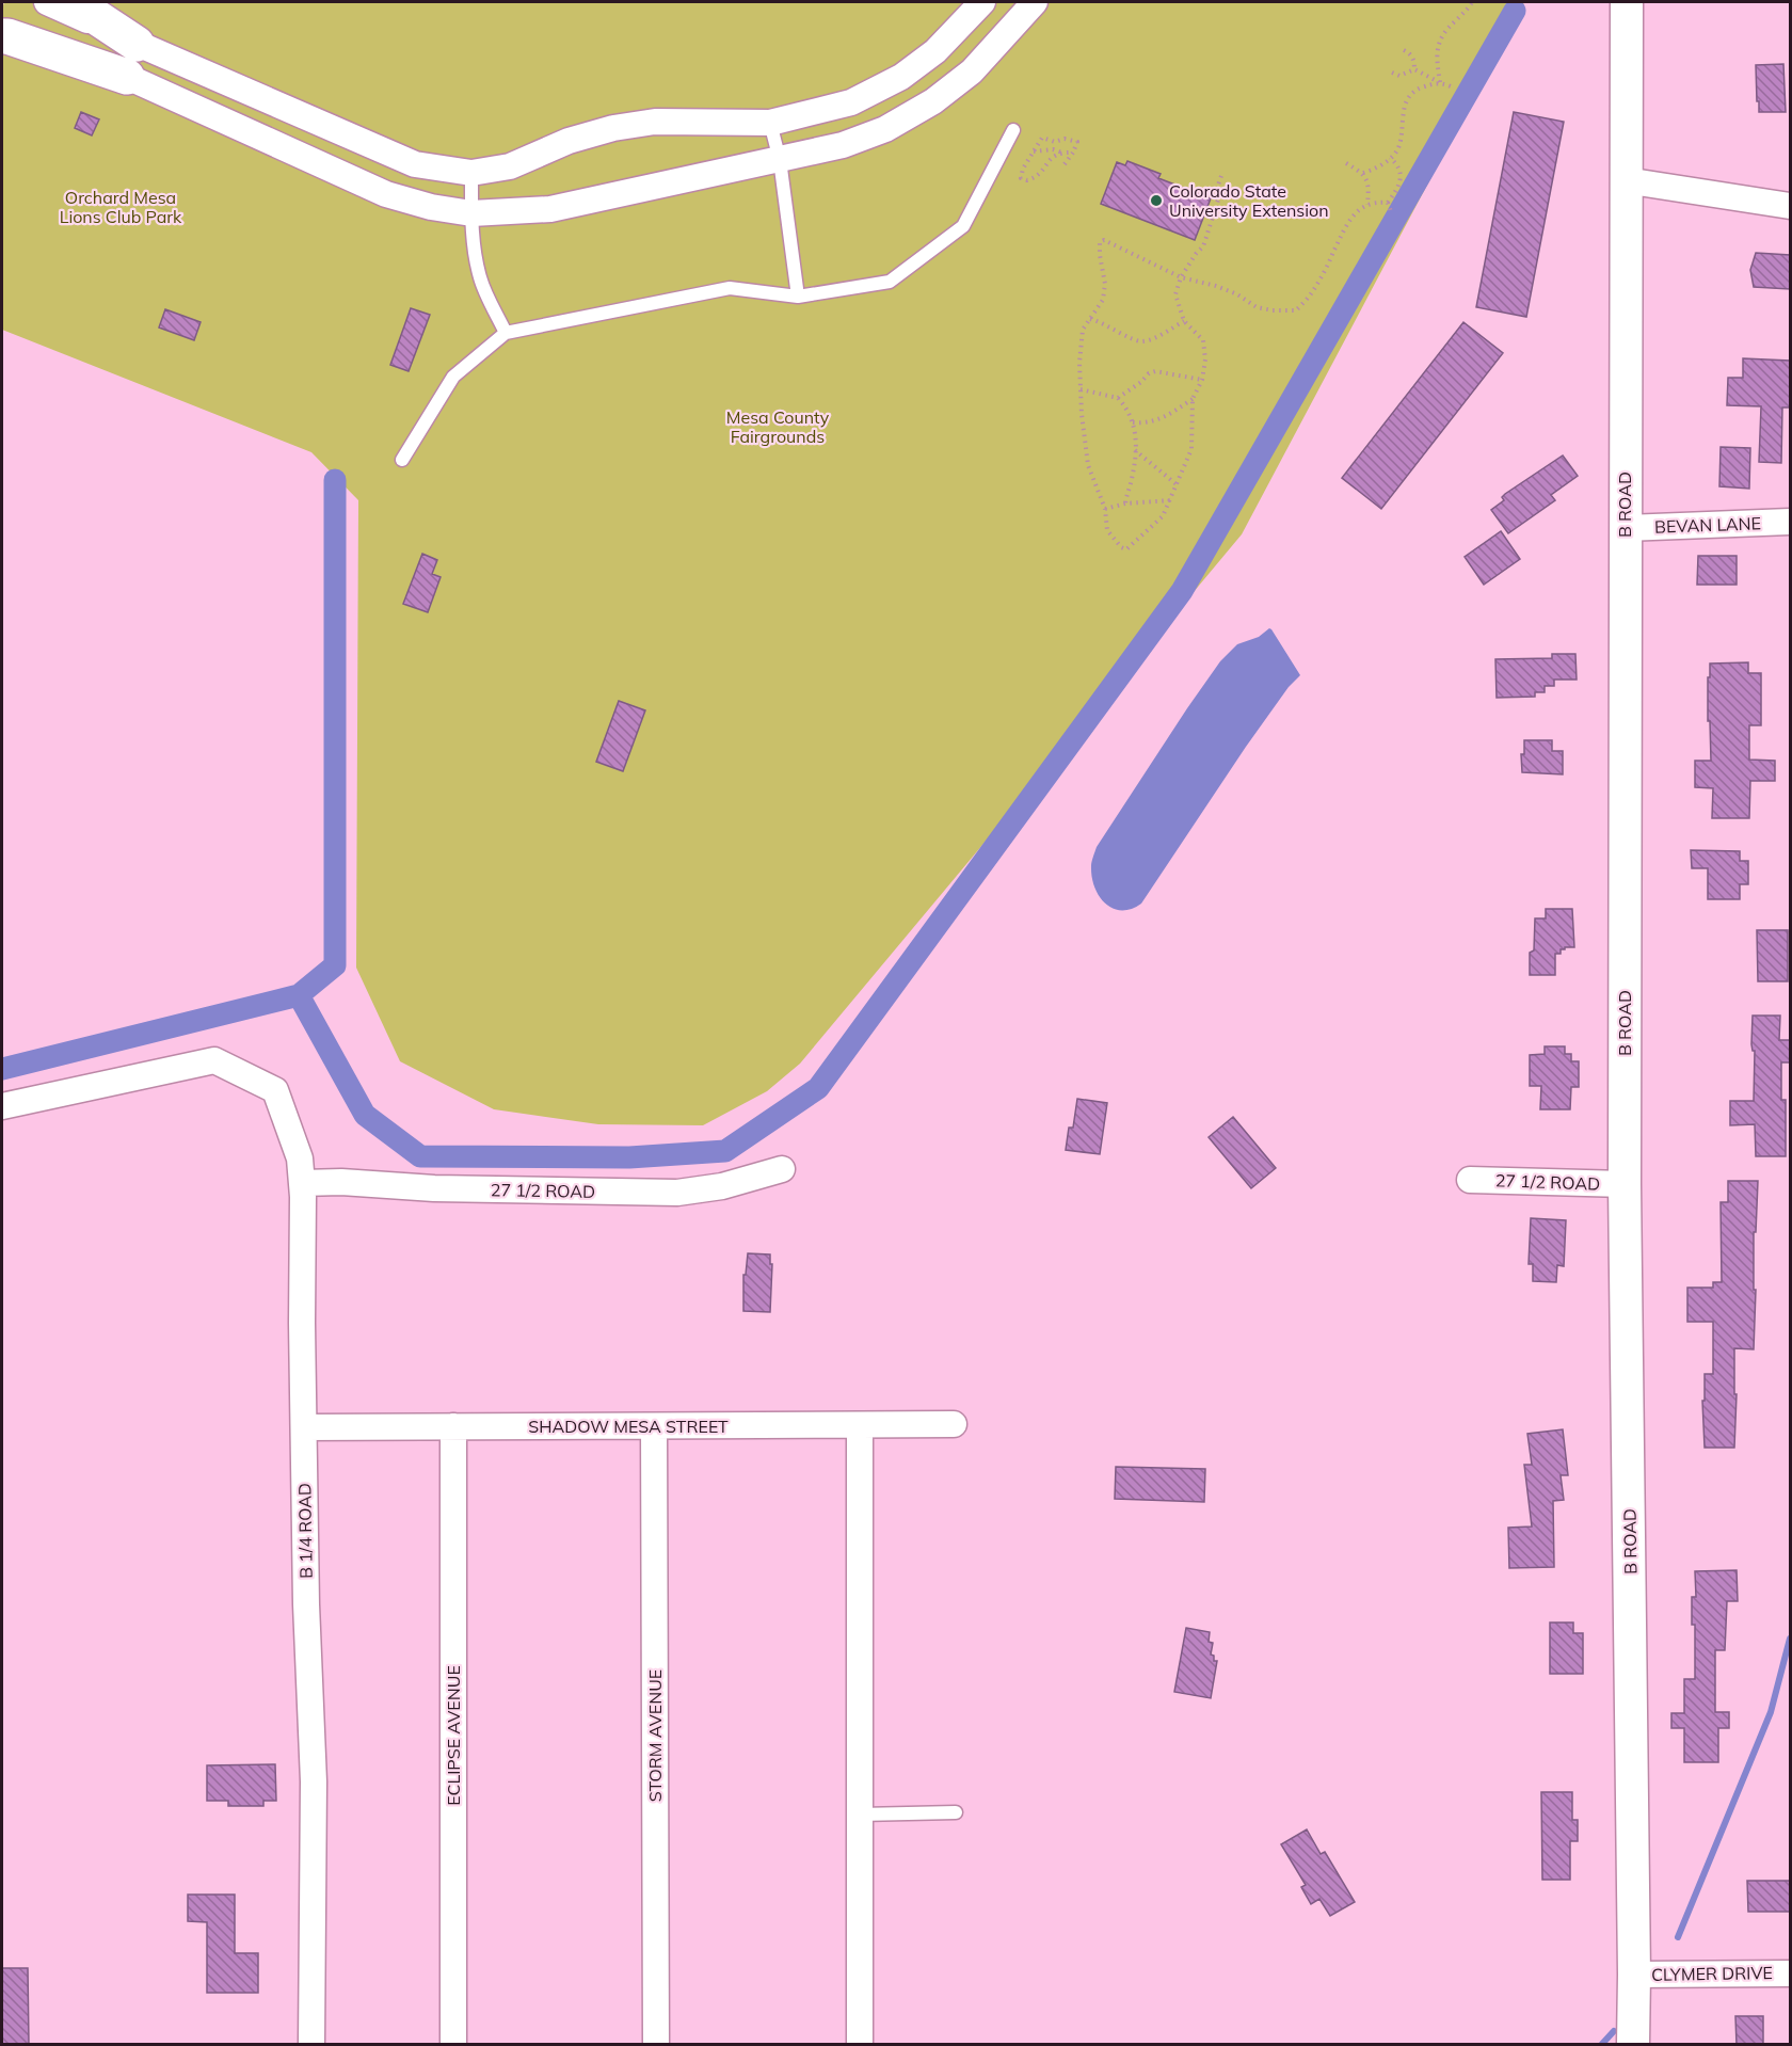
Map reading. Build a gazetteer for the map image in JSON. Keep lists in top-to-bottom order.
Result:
{
  "streets": {
    "street": [
      "B ROAD",
      "BEVAN LANE",
      "27 1/2 ROAD",
      "SHADOW MESA STREET",
      "B 1/4 ROAD",
      "ECLIPSE AVENUE",
      "STORM AVENUE",
      "CLYMER DRIVE"
    ]
  },
  "crossings": [
    ["B ROAD", "BEVAN LANE"],
    ["B ROAD", "27 1/2 ROAD"],
    ["B ROAD", "CLYMER DRIVE"],
    ["27 1/2 ROAD", "B 1/4 ROAD"],
    ["SHADOW MESA STREET", "B 1/4 ROAD"],
    ["SHADOW MESA STREET", "ECLIPSE AVENUE"],
    ["SHADOW MESA STREET", "STORM AVENUE"]
  ],
  "parks": ["Orchard Mesa Lions Club Park", "Mesa County Fairgrounds"],
  "places": ["Colorado State University Extension"]
}
